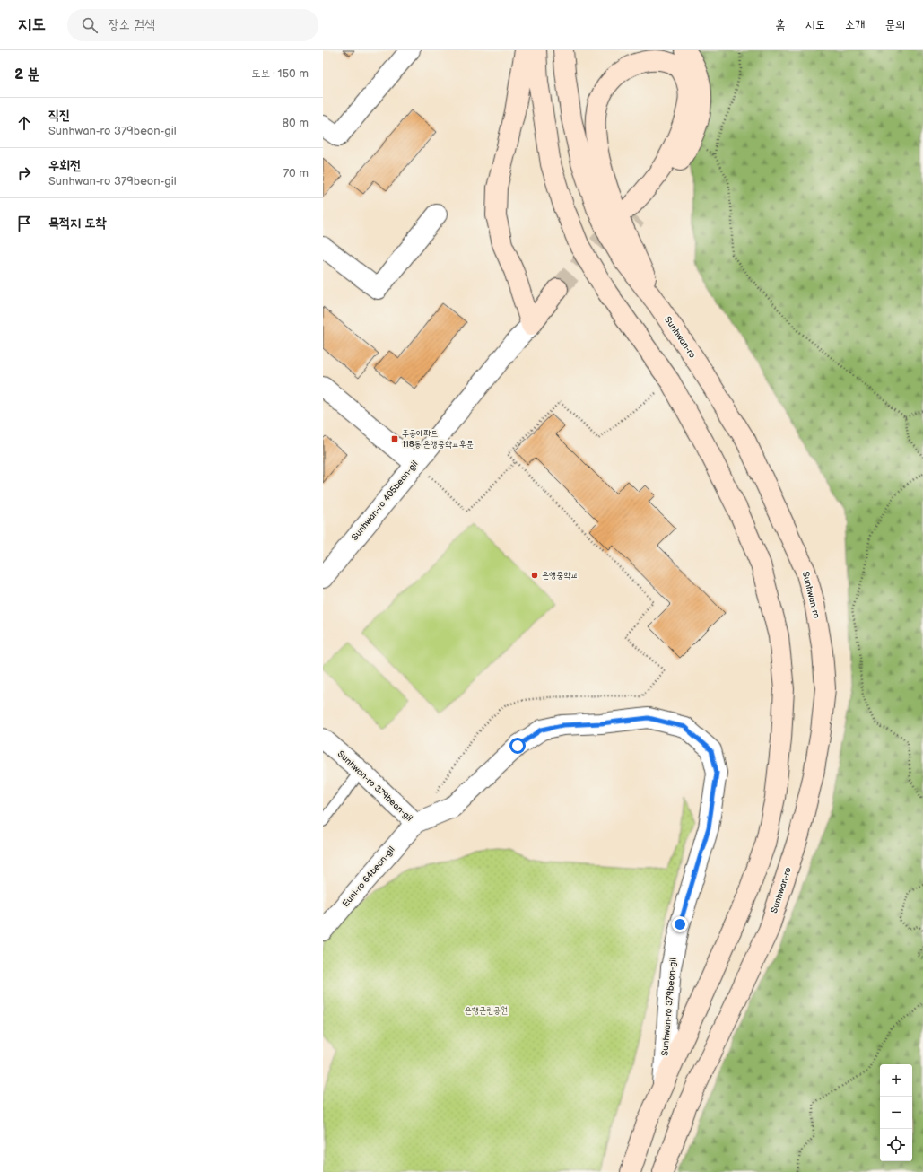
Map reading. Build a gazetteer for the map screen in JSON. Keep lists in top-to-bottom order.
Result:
{
  "streets": {
    "main road": ["Sunhwan-ro"],
    "street": ["Sunhwan-ro 405beon-gil", "Sunhwan-ro 379beon-gil", "Euni-ro 64beon-gil"]
  },
  "crossings": [
    ["Sunhwan-ro 379beon-gil", "Euni-ro 64beon-gil"]
  ],
  "parks": ["은행근린공원"],
  "places": {
    "transit": ["주공아파트 118동.은행중학교후문"],
    "other": ["은행중학교"]
  },
  "page": {
    "header": "지도",
    "search": "장소 검색",
    "nav": [
      "홈",
      "지도",
      "소개",
      "문의"
    ],
    "heading": ["2 분", "도보 · 150 m"],
    "list": [
      ["직진", "Sunhwan-ro 379beon-gil", "80 m"],
      ["우회전", "Sunhwan-ro 379beon-gil", "70 m"],
      "목적지 도착"
    ],
    "map_buttons": ["+", "−"]
  }
}
